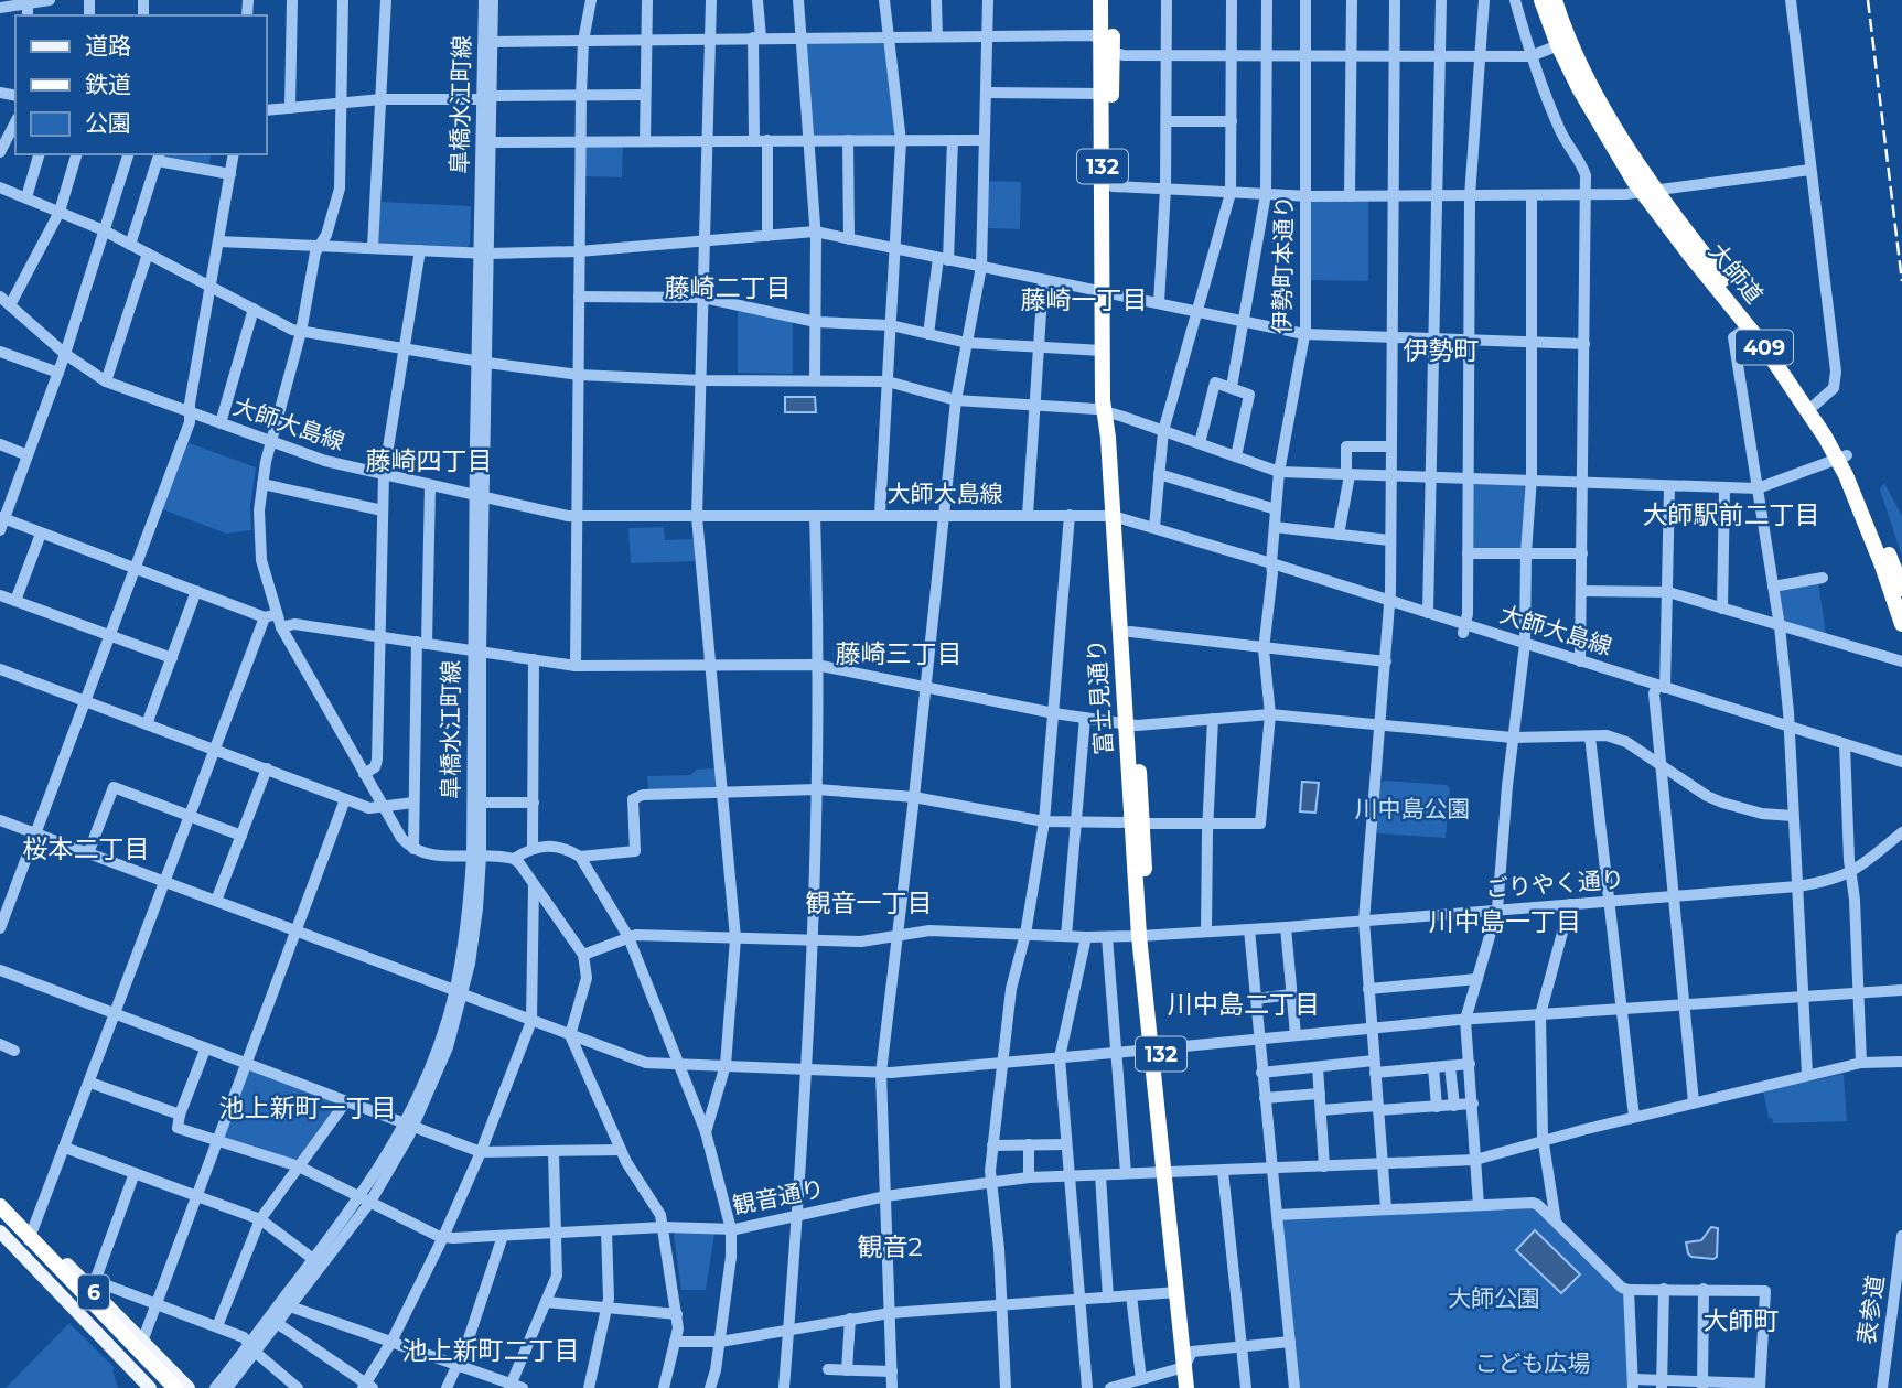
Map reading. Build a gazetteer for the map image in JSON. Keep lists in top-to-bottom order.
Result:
{
  "streets": {
    "highway": [
      "132",
      "大師道",
      "409",
      "富士見通り"
    ],
    "main road": ["6"],
    "street": [
      "皐橋水江町線",
      "伊勢町本通り",
      "大師大島線",
      "ごりやく通り",
      "観音通り",
      "表参道"
    ]
  },
  "crossings": [
    ["皐橋水江町線", "大師大島線"],
    ["皐橋水江町線", "観音通り"],
    ["伊勢町本通り", "大師大島線"],
    ["大師大島線", "富士見通り"],
    ["富士見通り", "ごりやく通り"],
    ["富士見通り", "観音通り"]
  ],
  "districts": [
    "藤崎二丁目",
    "藤崎一丁目",
    "伊勢町",
    "藤崎四丁目",
    "大師駅前二丁目",
    "藤崎三丁目",
    "桜本二丁目",
    "観音一丁目",
    "川中島一丁目",
    "川中島二丁目",
    "池上新町一丁目",
    "観音2",
    "大師町",
    "池上新町二丁目"
  ],
  "parks": ["川中島公園", "大師公園", "こども広場"],
  "legend": ["道路", "鉄道", "公園"]
}
